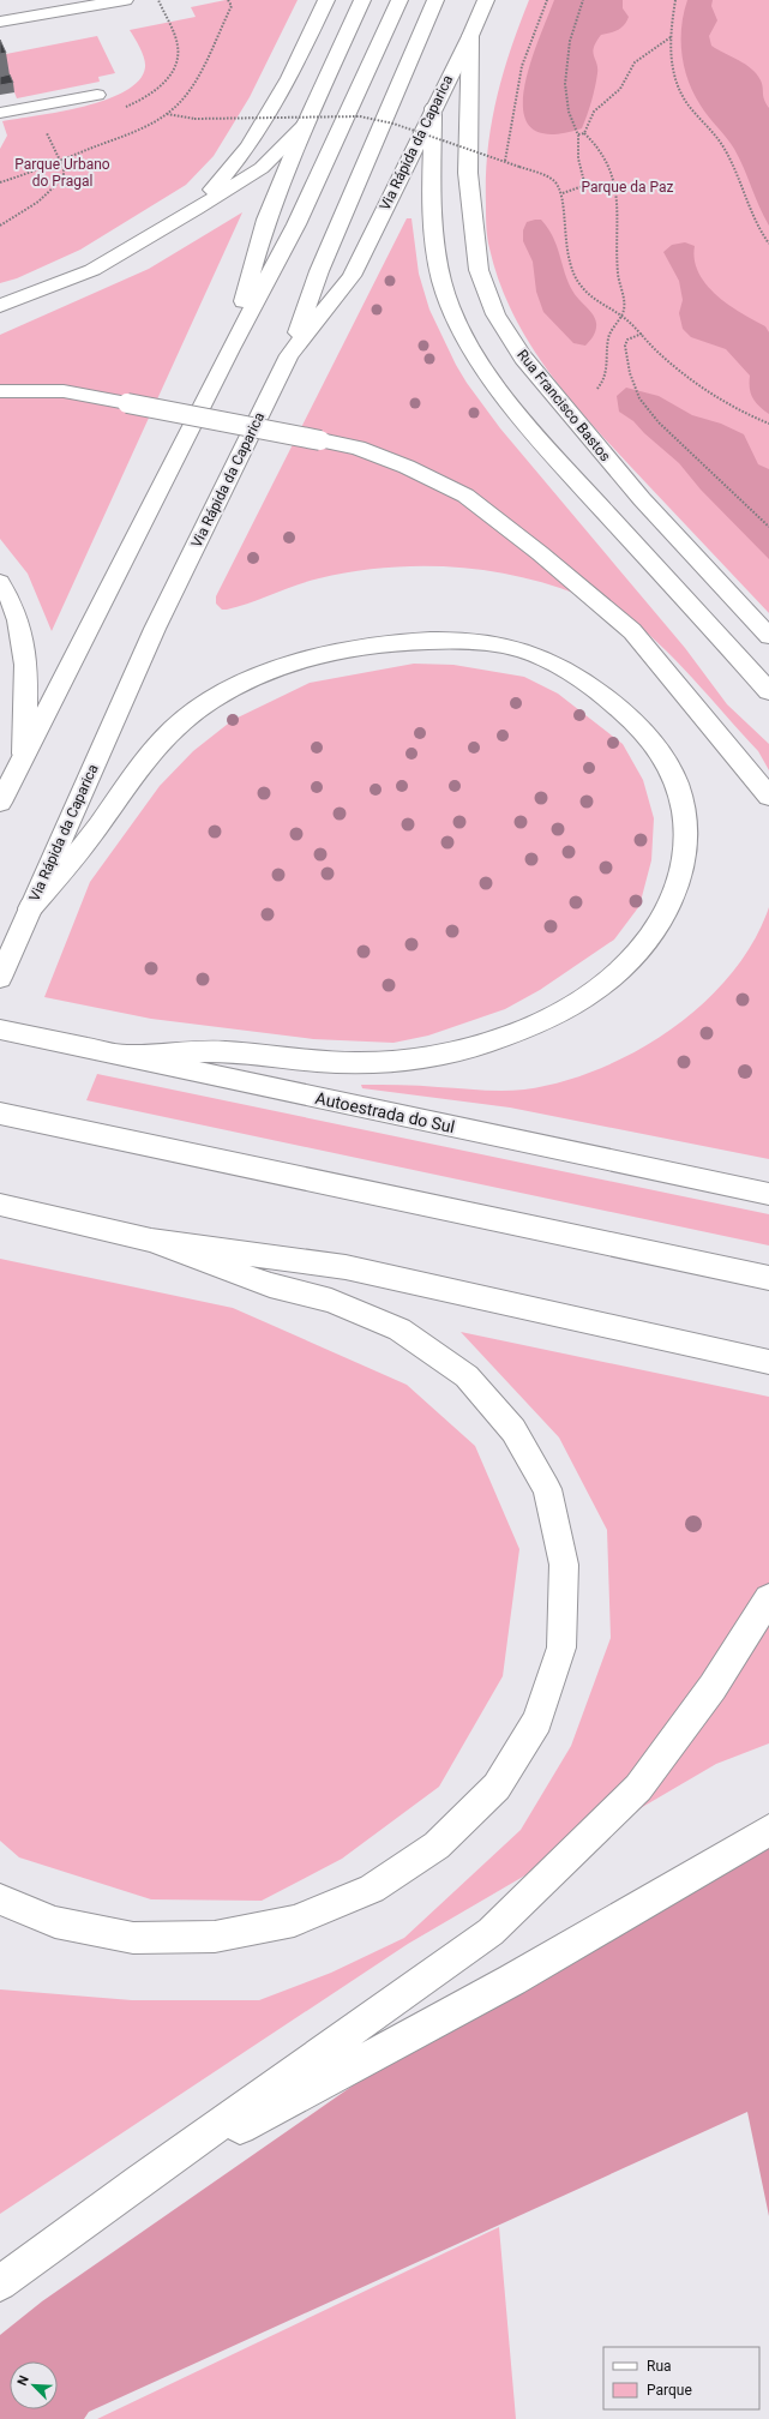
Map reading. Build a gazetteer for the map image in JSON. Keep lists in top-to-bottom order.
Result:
{
  "streets": {
    "main road": ["Via Rápida da Caparica", "Rua Francisco Bastos", "Autoestrada do Sul"]
  },
  "crossings": [
    ["Via Rápida da Caparica", "Rua Francisco Bastos"]
  ],
  "parks": ["Parque Urbano do Pragal", "Parque da Paz"],
  "legend": ["Rua", "Parque"],
  "north": "top left"
}
